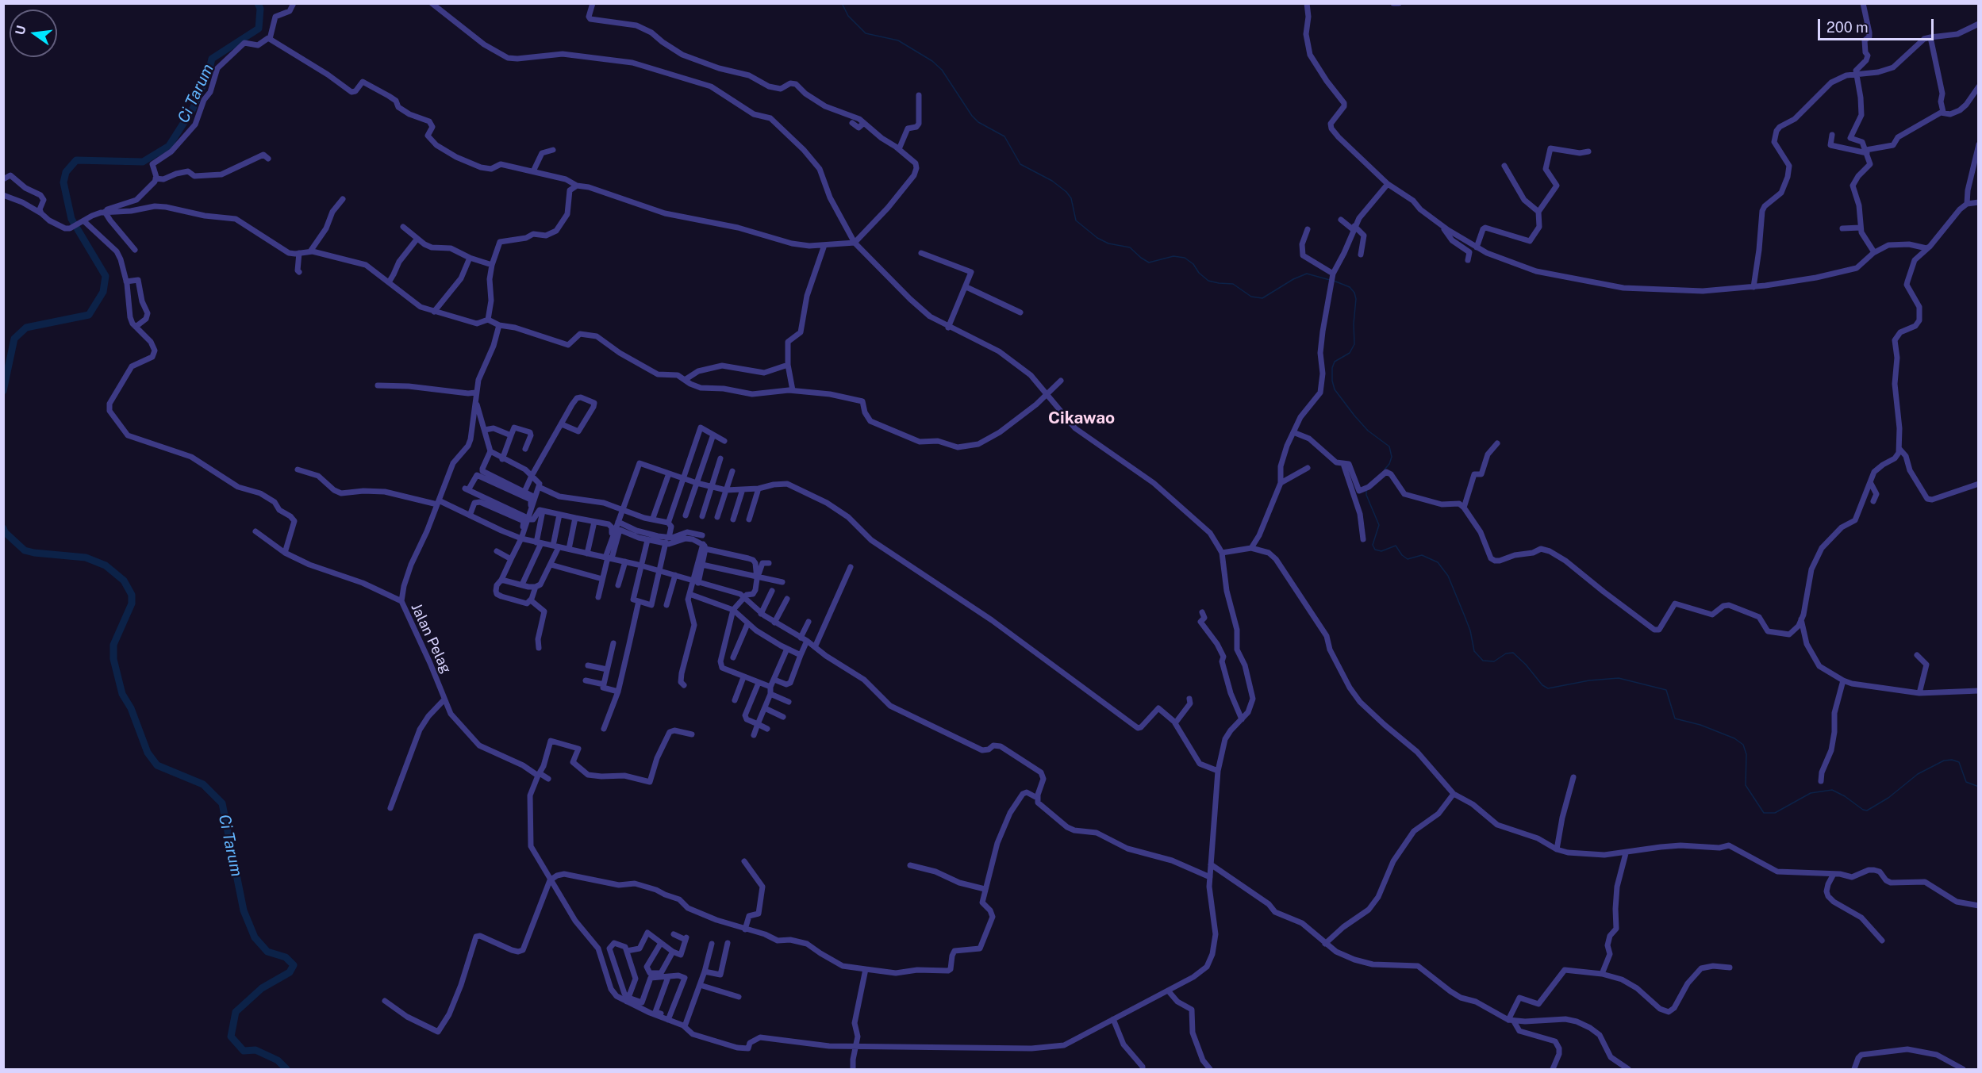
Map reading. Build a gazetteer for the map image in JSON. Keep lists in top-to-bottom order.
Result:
{
  "streets": {
    "street": ["Jalan Pelag"]
  },
  "districts": ["Cikawao"],
  "water": ["Ci Tarum"],
  "scale_bar": "200 m",
  "north": "left"
}
